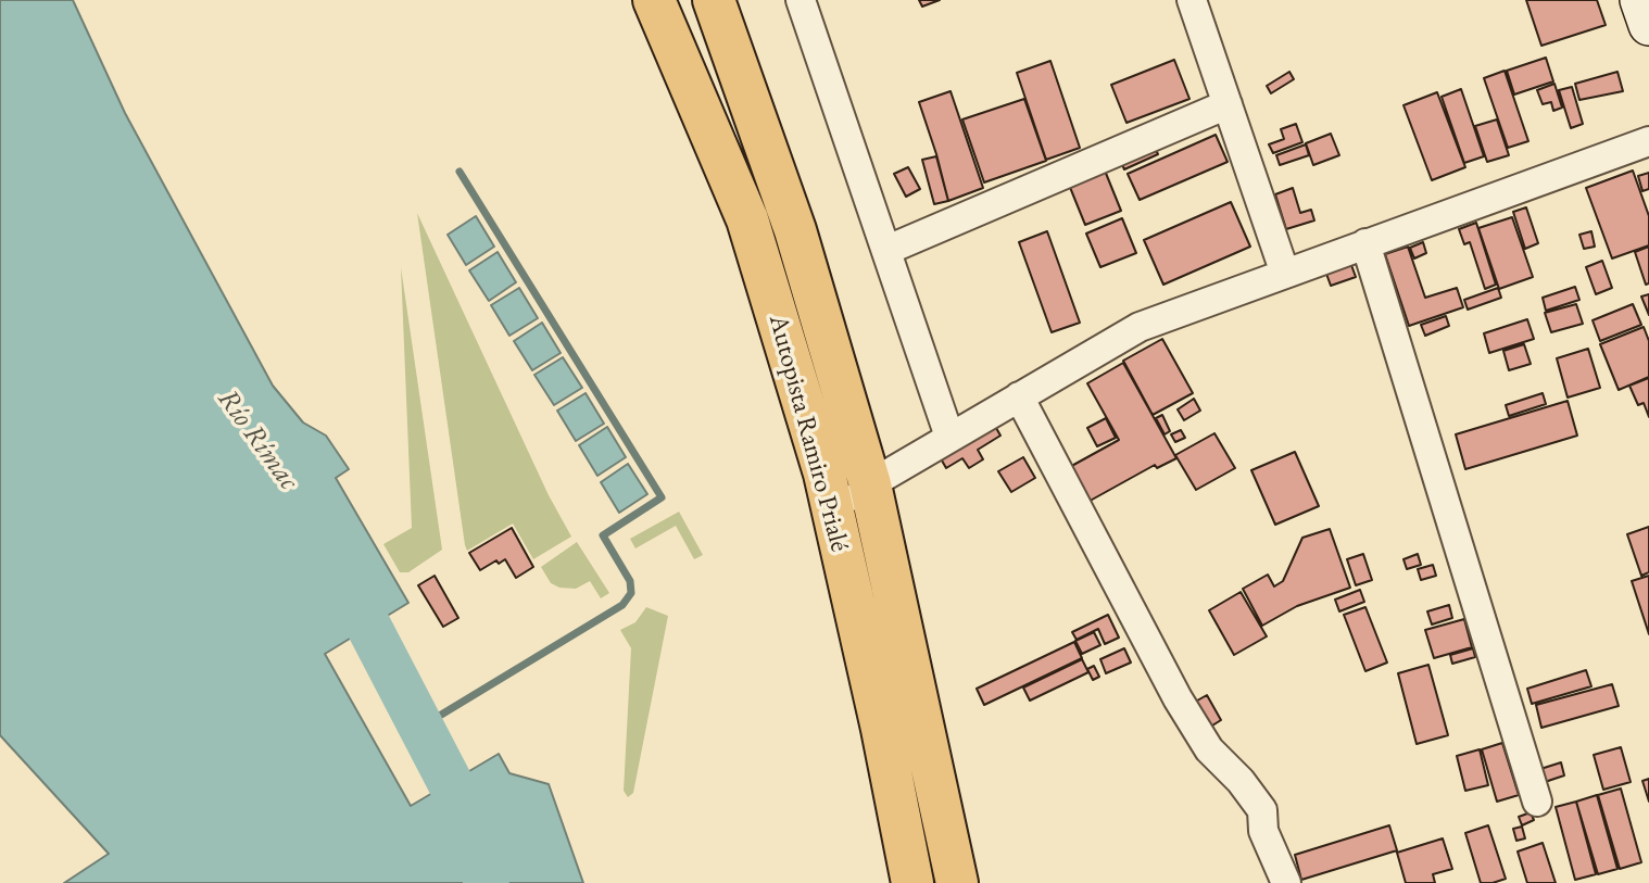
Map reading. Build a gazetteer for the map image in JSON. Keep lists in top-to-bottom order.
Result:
{
  "streets": {
    "highway": ["Autopista Ramiro Prialé"]
  },
  "water": ["Río Rímac"]
}
